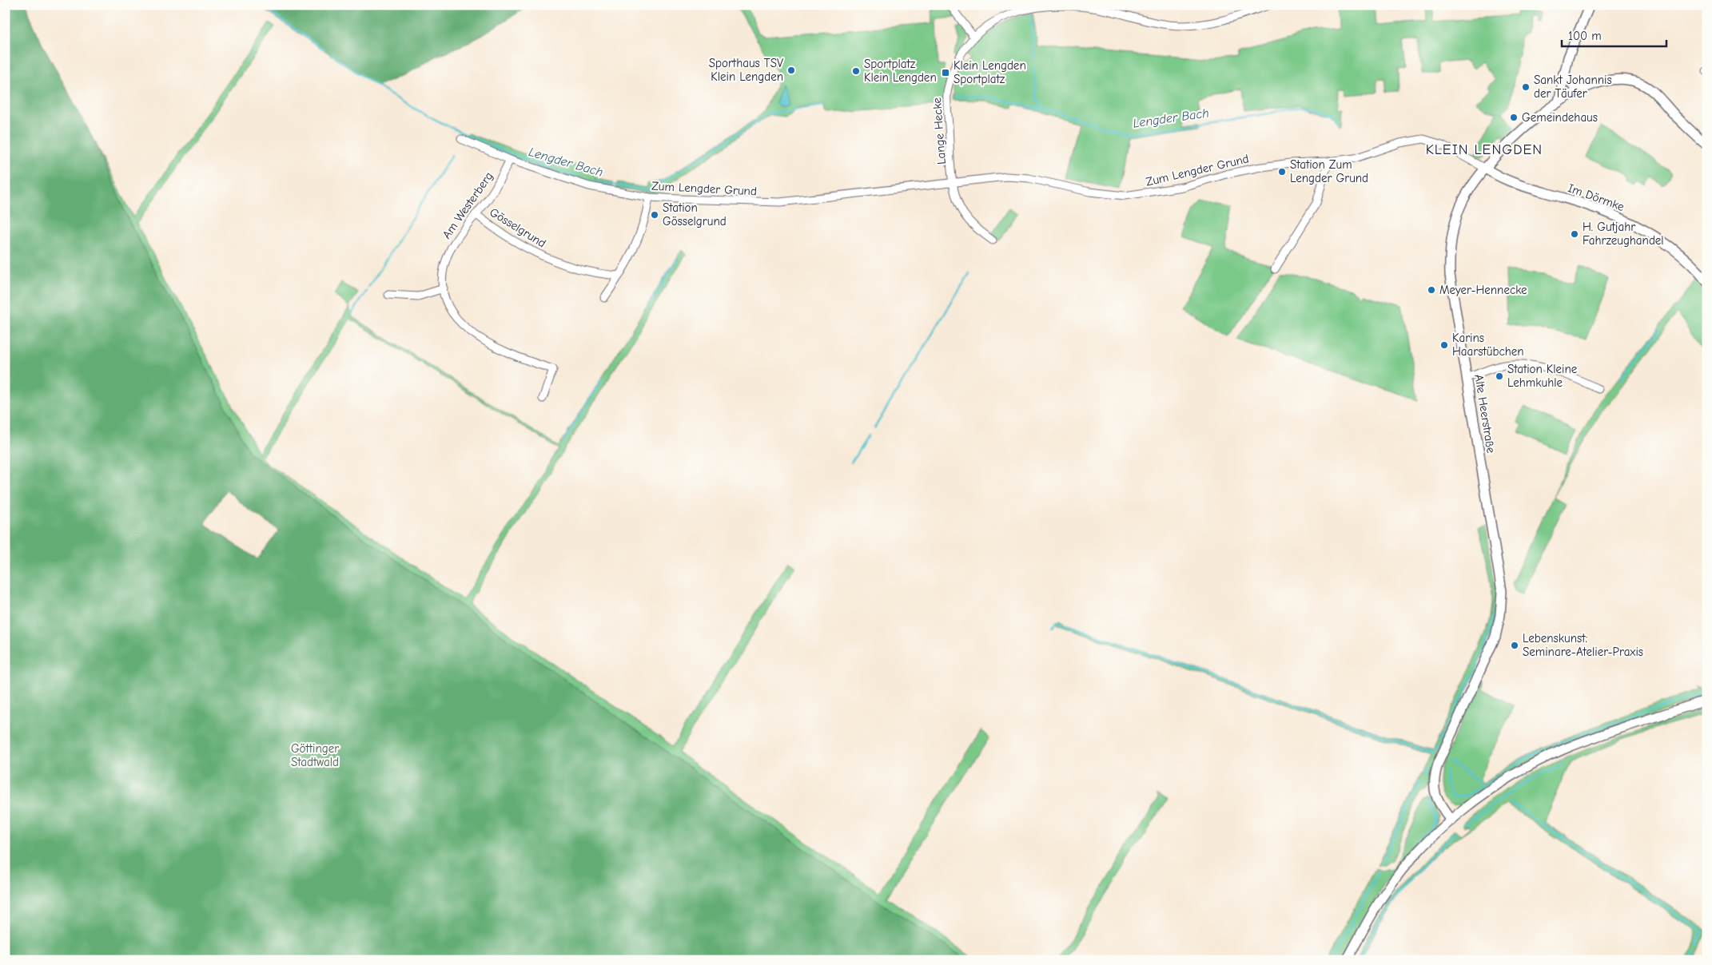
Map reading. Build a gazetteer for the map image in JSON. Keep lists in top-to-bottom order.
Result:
{
  "streets": {
    "main road": ["Im Dörmke", "Alte Heerstraße"],
    "street": [
      "Lange Hecke",
      "Zum Lengder Grund",
      "Am Westerberg",
      "Gösselgrund"
    ]
  },
  "crossings": [
    ["Lange Hecke", "Zum Lengder Grund"],
    ["Zum Lengder Grund", "Im Dörmke"],
    ["Zum Lengder Grund", "Am Westerberg"],
    ["Zum Lengder Grund", "Alte Heerstraße"],
    ["Im Dörmke", "Alte Heerstraße"],
    ["Am Westerberg", "Gösselgrund"]
  ],
  "districts": ["KLEIN LENGDEN"],
  "water": ["Lengder Bach"],
  "parks": ["Göttinger Stadtwald"],
  "places": {
    "other": [
      "Sporthaus TSV Klein Lengden",
      "Sportplatz Klein Lengden",
      "Sankt Johannis der Täufer",
      "Gemeindehaus",
      "Station Zum Lengder Grund",
      "Station Gösselgrund",
      "H. Gutjahr Fahrzeughandel",
      "Meyer-Hennecke",
      "Karins Haarstübchen",
      "Station Kleine Lehmkuhle",
      "Lebenskunst: Seminare-Atelier-Praxis"
    ],
    "transit": ["Klein Lengden Sportplatz"]
  },
  "scale_bar": "100 m"
}
